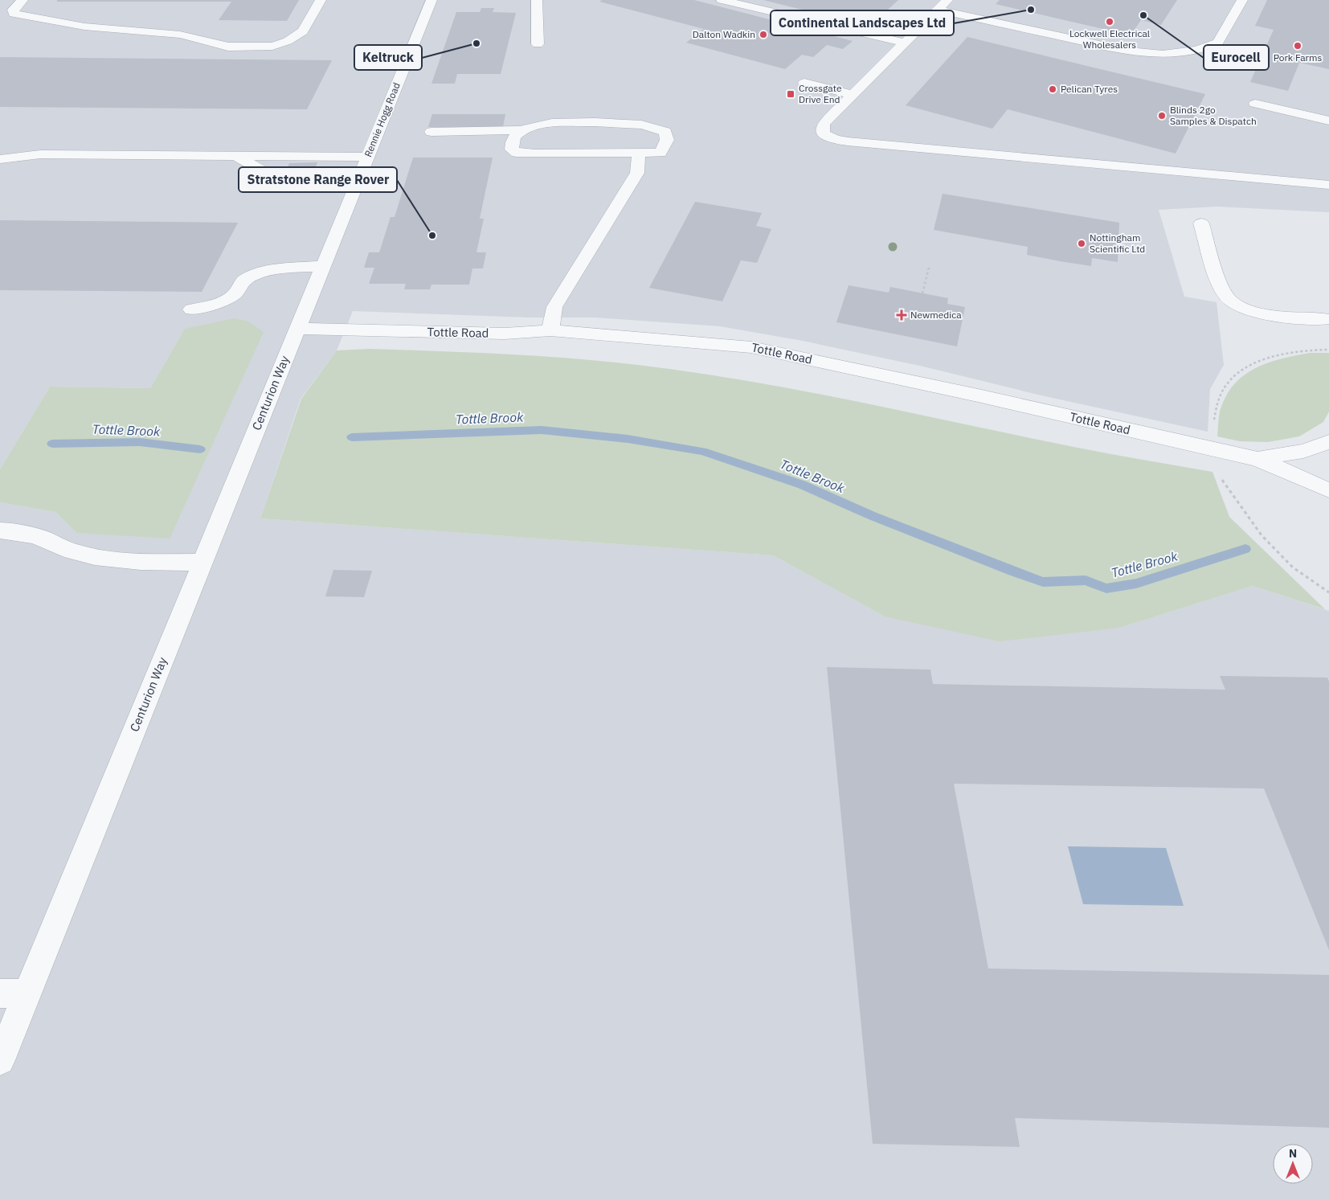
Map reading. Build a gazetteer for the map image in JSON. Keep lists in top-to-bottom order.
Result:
{
  "streets": {
    "street": ["Rennie Hogg Road", "Tottle Road", "Centurion Way"]
  },
  "crossings": [
    ["Rennie Hogg Road", "Tottle Road"],
    ["Rennie Hogg Road", "Centurion Way"],
    ["Tottle Road", "Centurion Way"]
  ],
  "water": ["Tottle Brook"],
  "places": {
    "other": [
      "Continental Landscapes Ltd",
      "Eurocell",
      "Lockwell Electrical Wholesalers",
      "Dalton Wadkin",
      "Keltruck",
      "Pork Farms",
      "Pelican Tyres",
      "Blinds 2go Samples & Dispatch",
      "Stratstone Range Rover",
      "Nottingham Scientific Ltd"
    ],
    "transit": ["Crossgate Drive End"],
    "health": ["Newmedica"]
  },
  "north": "top"
}
